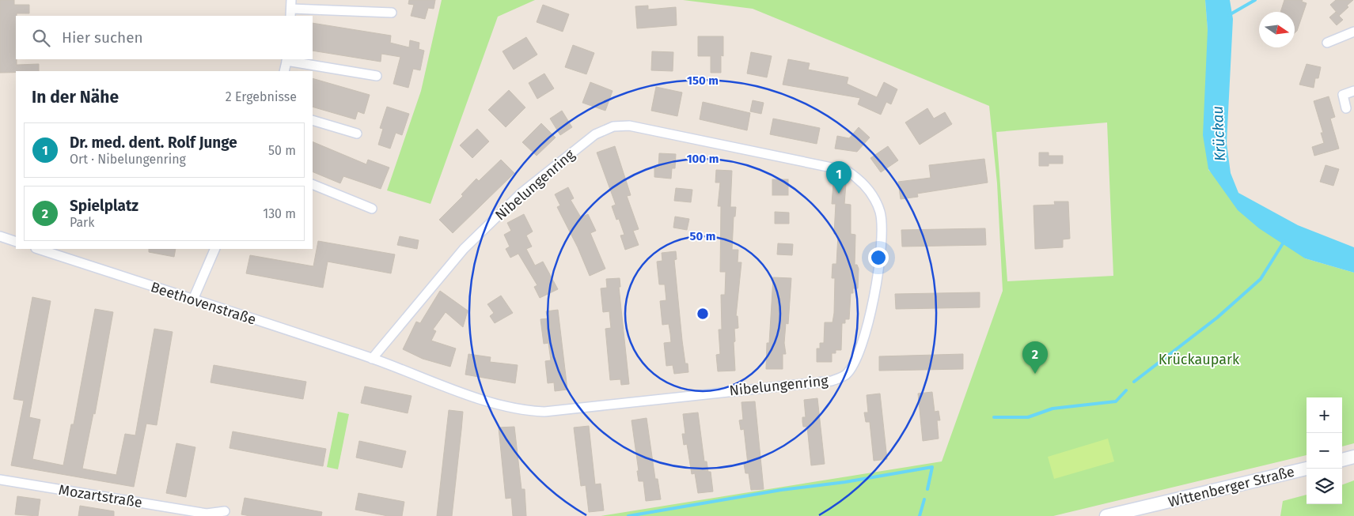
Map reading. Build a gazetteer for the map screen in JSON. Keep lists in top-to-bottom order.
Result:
{
  "streets": {
    "main road": ["Wittenberger Straße"],
    "street": ["Nibelungenring", "Beethovenstraße", "Mozartstraße"]
  },
  "crossings": [
    ["Nibelungenring", "Beethovenstraße"]
  ],
  "water": ["Krückau"],
  "parks": ["Krückaupark"],
  "north": "right",
  "page": {
    "search": "Hier suchen",
    "heading": ["In der Nähe", "2 Ergebnisse"],
    "list": [
      {
        "mark": "1",
        "name": "Dr. med. dent. Rolf Junge",
        "note": "Ort · Nibelungenring",
        "value": "50 m"
      },
      {
        "mark": "2",
        "name": "Spielplatz",
        "note": "Park",
        "value": "130 m"
      }
    ],
    "pins": ["1", "2"],
    "map_buttons": ["+", "−"]
  },
  "rings": ["150 m", "100 m", "50 m"]
}
